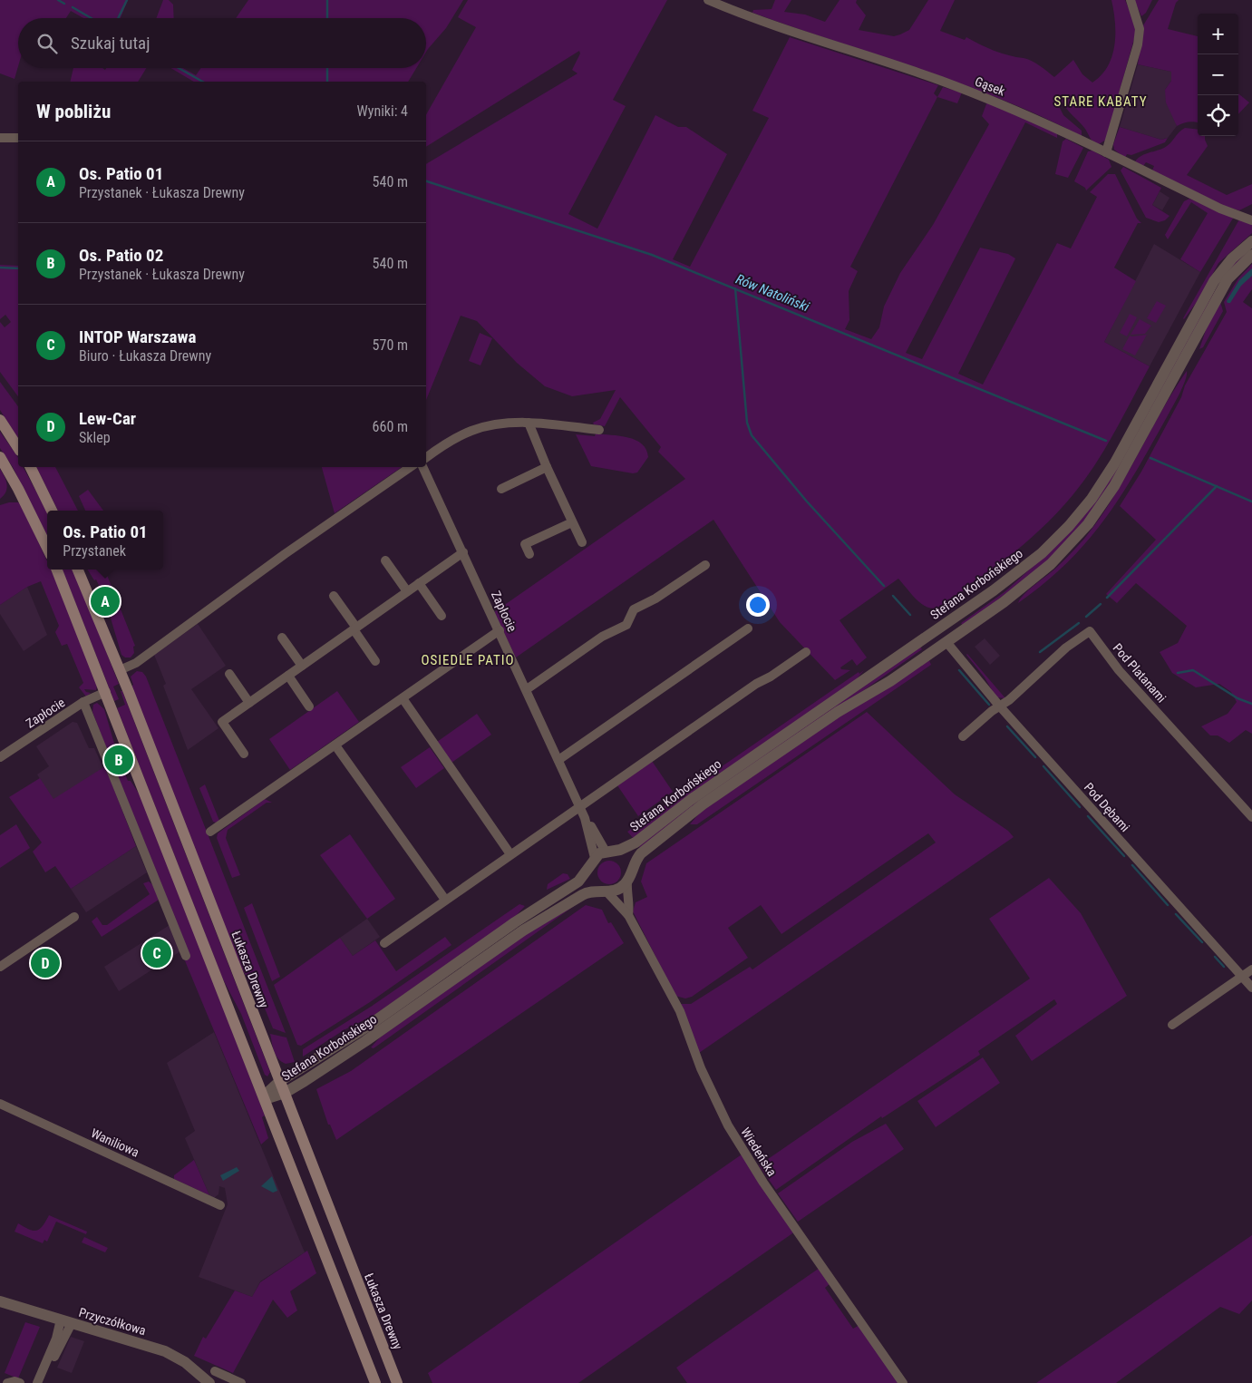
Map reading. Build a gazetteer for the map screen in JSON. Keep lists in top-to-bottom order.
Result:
{
  "streets": {
    "main road": ["Łukasza Drewny"],
    "street": [
      "Gąsek",
      "Stefana Korbońskiego",
      "Zapłocie",
      "Pod Platanami",
      "Pod Dębami",
      "Waniliowa",
      "Wiedeńska",
      "Przyczółkowa"
    ]
  },
  "crossings": [
    ["Stefana Korbońskiego", "Zapłocie"],
    ["Stefana Korbońskiego", "Pod Dębami"],
    ["Stefana Korbońskiego", "Łukasza Drewny"],
    ["Stefana Korbońskiego", "Wiedeńska"],
    ["Zapłocie", "Wiedeńska"],
    ["Pod Platanami", "Pod Dębami"]
  ],
  "districts": ["STARE KABATY", "OSIEDLE PATIO"],
  "water": ["Rów Natoliński"],
  "page": {
    "map_buttons": ["+", "−"],
    "search": "Szukaj tutaj",
    "heading": ["W pobliżu", "Wyniki: 4"],
    "list": [
      {
        "mark": "A",
        "name": "Os. Patio 01",
        "note": "Przystanek · Łukasza Drewny",
        "value": "540 m"
      },
      {
        "mark": "B",
        "name": "Os. Patio 02",
        "note": "Przystanek · Łukasza Drewny",
        "value": "540 m"
      },
      {
        "mark": "C",
        "name": "INTOP Warszawa",
        "note": "Biuro · Łukasza Drewny",
        "value": "570 m"
      },
      {
        "mark": "D",
        "name": "Lew-Car",
        "note": "Sklep",
        "value": "660 m"
      }
    ],
    "popup": ["Os. Patio 01", "Przystanek"],
    "pins": [
      "A",
      "B",
      "C",
      "D"
    ]
  }
}
